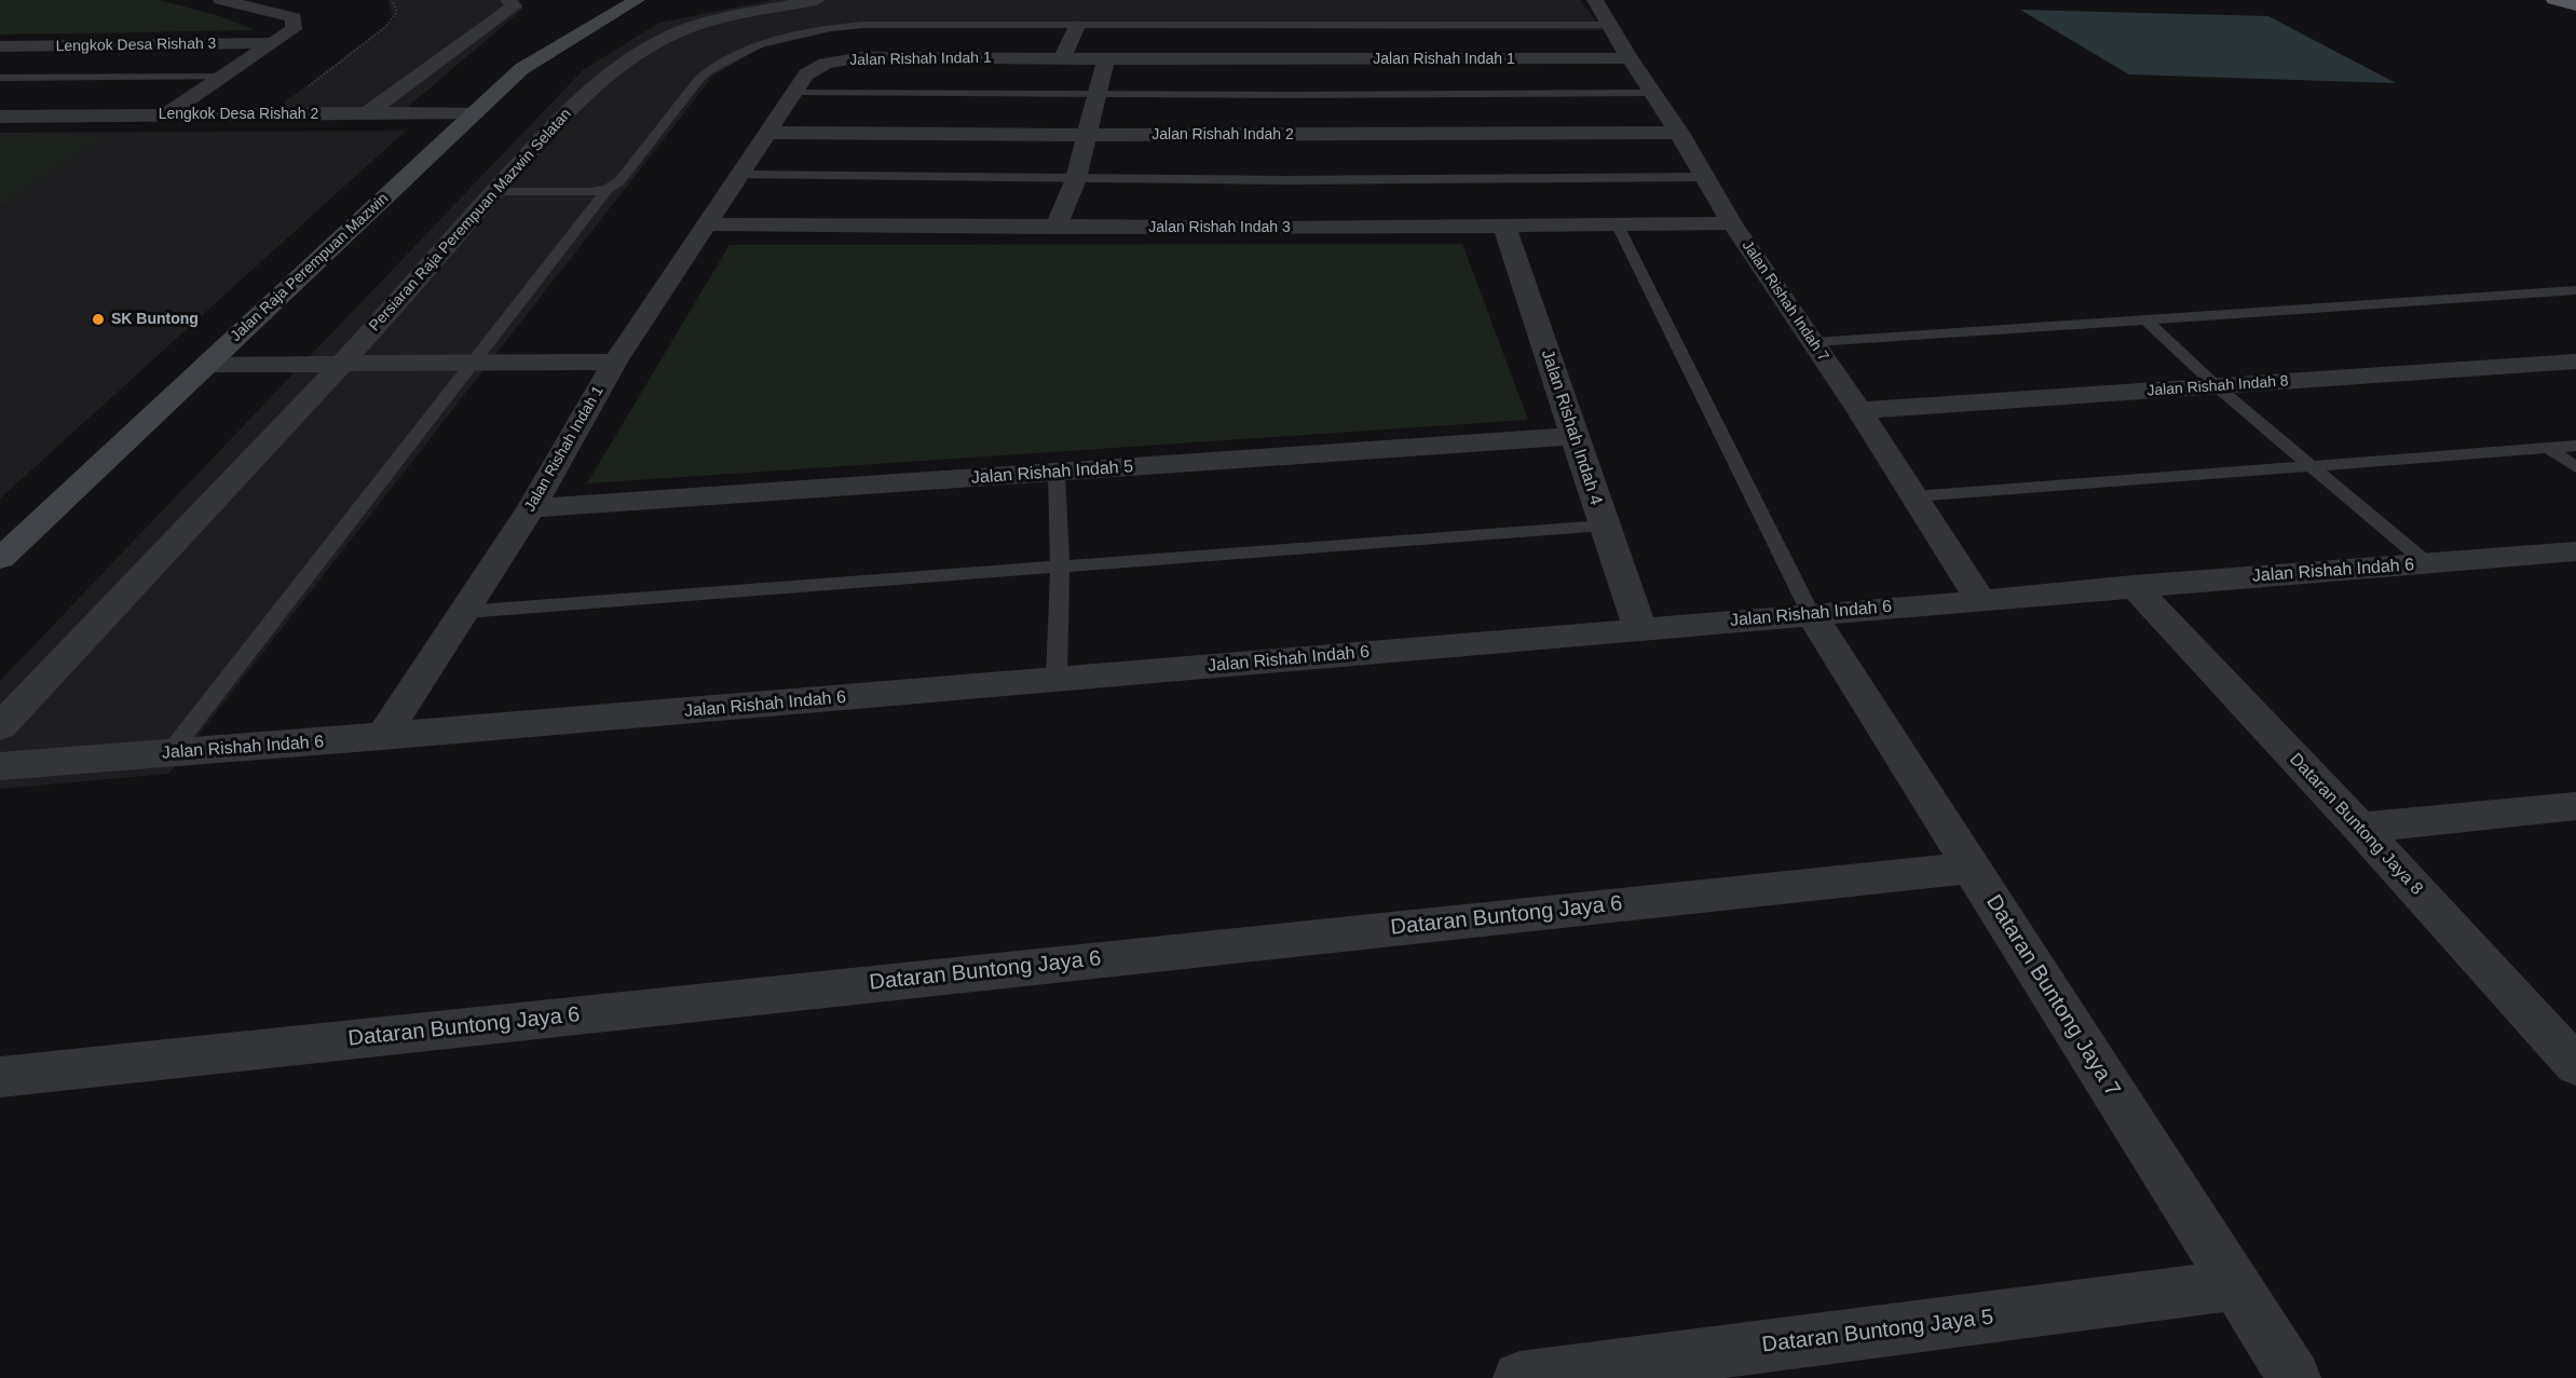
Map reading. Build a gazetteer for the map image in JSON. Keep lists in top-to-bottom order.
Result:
{
  "streets": {
    "main road": ["Jalan Raja Perempuan Mazwin"],
    "street": [
      "Lengkok Desa Rishah 3",
      "Jalan Rishah Indah 1",
      "Lengkok Desa Rishah 2",
      "Jalan Rishah Indah 2",
      "Persiaran Raja Perempuan Mazwin Selatan",
      "Jalan Rishah Indah 3",
      "Jalan Rishah Indah 7",
      "Jalan Rishah Indah 8",
      "Jalan Rishah Indah 4",
      "Jalan Rishah Indah 5",
      "Jalan Rishah Indah 6",
      "Dataran Buntong Jaya 8",
      "Dataran Buntong Jaya 6",
      "Dataran Buntong Jaya 7",
      "Dataran Buntong Jaya 5"
    ]
  },
  "crossings": [
    ["Jalan Rishah Indah 1", "Jalan Rishah Indah 2"],
    ["Jalan Rishah Indah 1", "Jalan Rishah Indah 3"],
    ["Jalan Rishah Indah 1", "Jalan Rishah Indah 7"],
    ["Jalan Rishah Indah 1", "Jalan Rishah Indah 5"],
    ["Jalan Rishah Indah 1", "Jalan Rishah Indah 6"],
    ["Lengkok Desa Rishah 2", "Jalan Raja Perempuan Mazwin"],
    ["Jalan Rishah Indah 2", "Jalan Rishah Indah 7"],
    ["Jalan Rishah Indah 3", "Jalan Rishah Indah 7"],
    ["Jalan Rishah Indah 3", "Jalan Rishah Indah 4"],
    ["Jalan Rishah Indah 7", "Jalan Rishah Indah 8"],
    ["Jalan Rishah Indah 7", "Jalan Rishah Indah 6"],
    ["Jalan Rishah Indah 4", "Jalan Rishah Indah 5"],
    ["Jalan Rishah Indah 4", "Jalan Rishah Indah 6"],
    ["Jalan Rishah Indah 6", "Dataran Buntong Jaya 8"],
    ["Jalan Rishah Indah 6", "Dataran Buntong Jaya 7"],
    ["Dataran Buntong Jaya 6", "Dataran Buntong Jaya 7"],
    ["Dataran Buntong Jaya 7", "Dataran Buntong Jaya 5"]
  ],
  "places": ["SK Buntong"]
}
